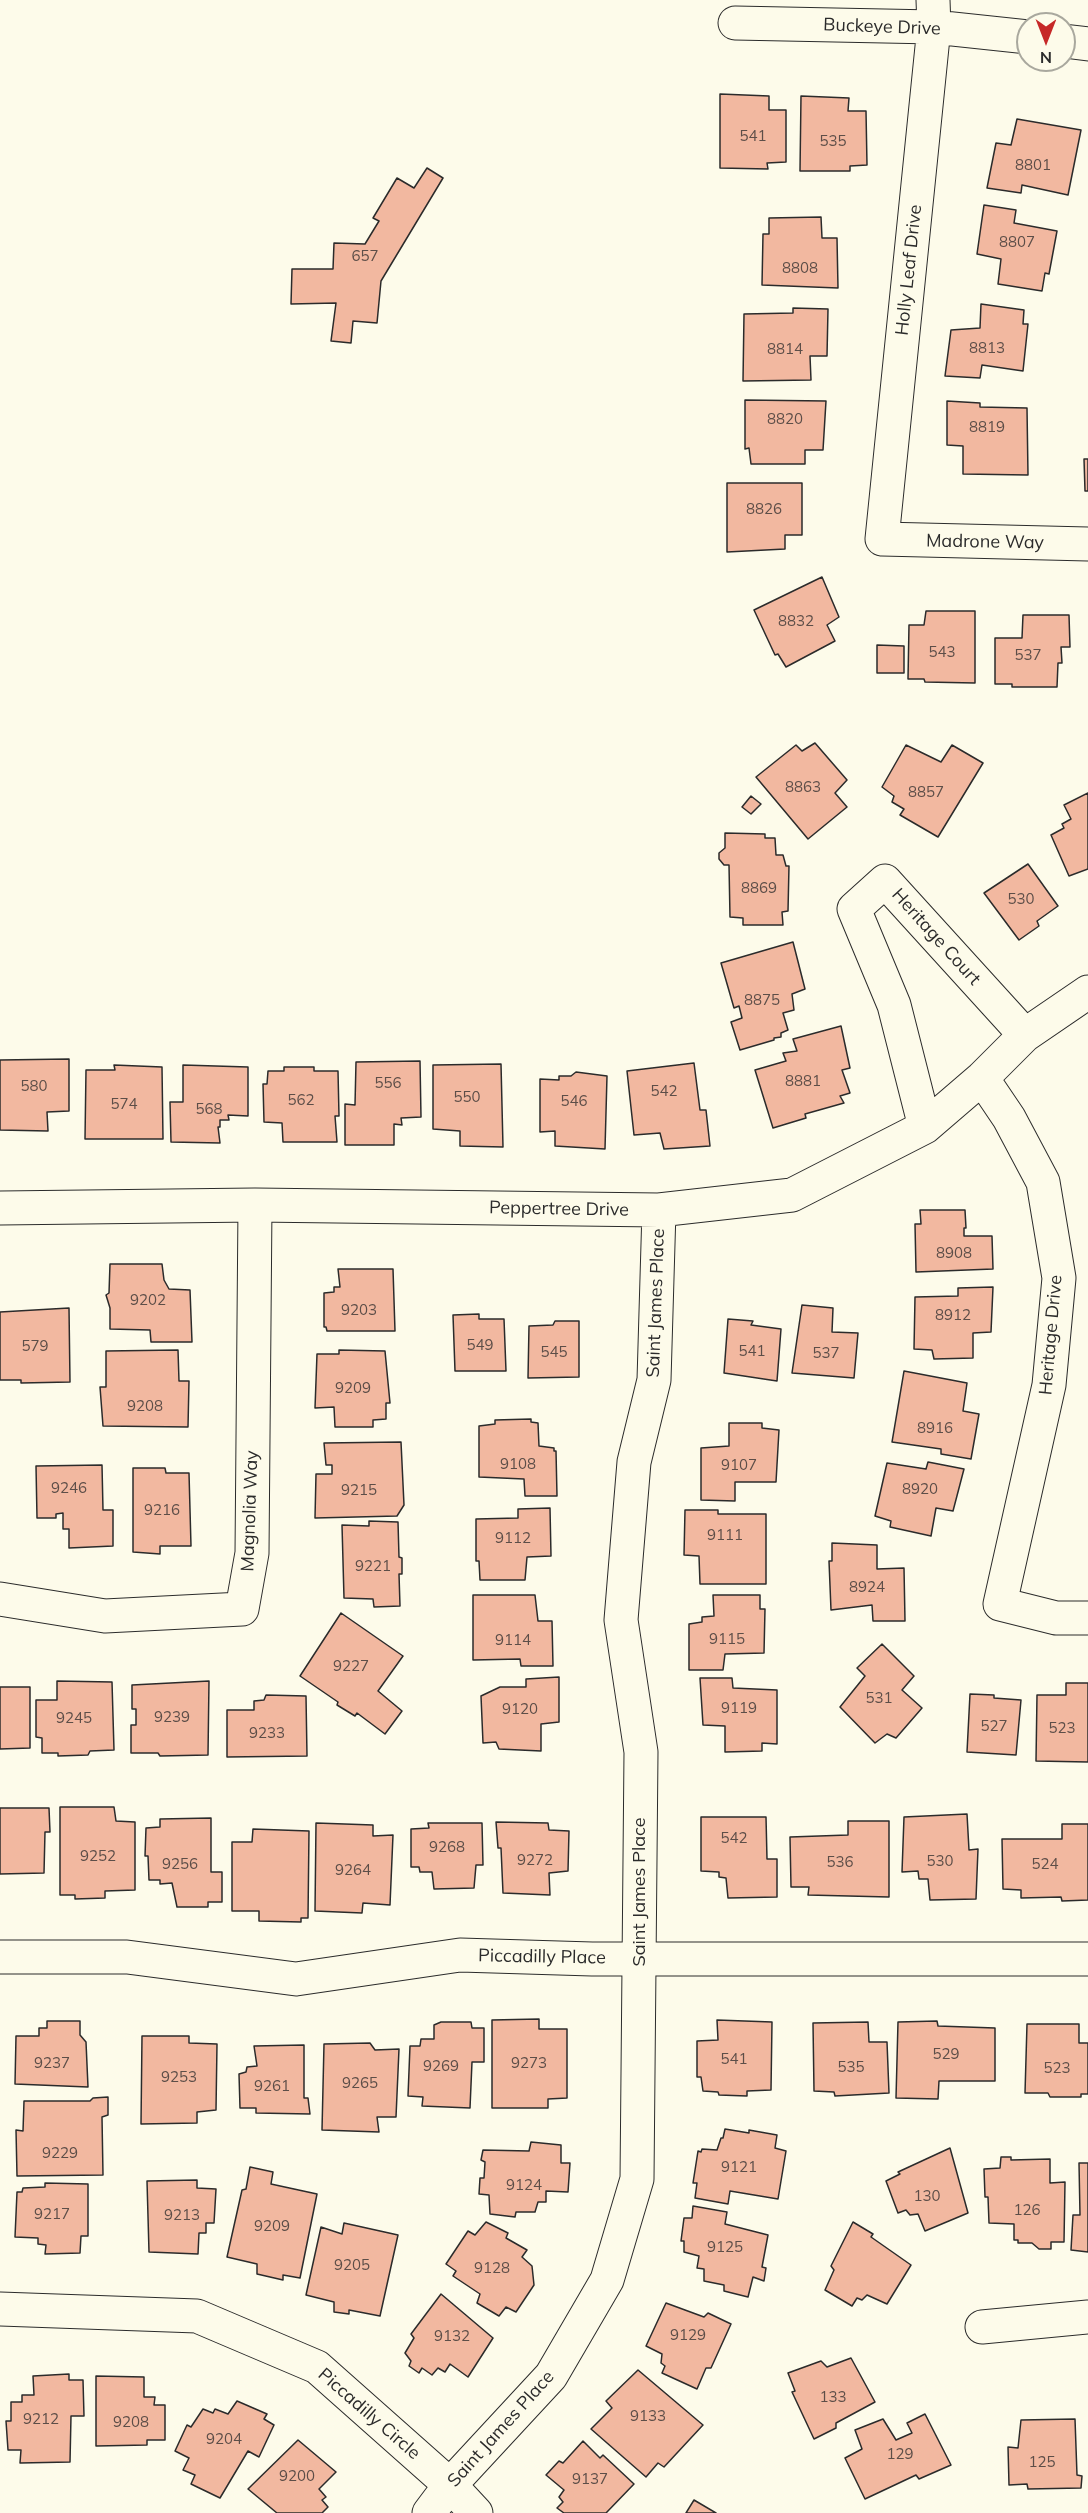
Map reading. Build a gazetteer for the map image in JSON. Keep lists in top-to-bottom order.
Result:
{
  "streets": {
    "street": [
      "Buckeye Drive",
      "Holly Leaf Drive",
      "Madrone Way",
      "Heritage Court",
      "Peppertree Drive",
      "Saint James Place",
      "Heritage Drive",
      "Magnolia Way",
      "Piccadilly Place",
      "Piccadilly Circle"
    ]
  },
  "crossings": [
    ["Buckeye Drive", "Holly Leaf Drive"],
    ["Holly Leaf Drive", "Madrone Way"],
    ["Heritage Court", "Peppertree Drive"],
    ["Peppertree Drive", "Saint James Place"],
    ["Peppertree Drive", "Heritage Drive"],
    ["Peppertree Drive", "Magnolia Way"],
    ["Saint James Place", "Piccadilly Place"],
    ["Saint James Place", "Piccadilly Circle"]
  ],
  "house_numbers": [
    "541",
    "535",
    "8801",
    "8807",
    "657",
    "8808",
    "8813",
    "8814",
    "8820",
    "8819",
    "8826",
    "8832",
    "543",
    "537",
    "8863",
    "8857",
    "8869",
    "530",
    "8875",
    "8881",
    "556",
    "580",
    "542",
    "550",
    "562",
    "546",
    "574",
    "568",
    "8908",
    "9202",
    "9203",
    "8912",
    "549",
    "579",
    "541",
    "545",
    "537",
    "9209",
    "9208",
    "8916",
    "9108",
    "9107",
    "9246",
    "8920",
    "9215",
    "9216",
    "9111",
    "9112",
    "9221",
    "8924",
    "9115",
    "9114",
    "9227",
    "531",
    "9119",
    "9120",
    "9239",
    "9245",
    "527",
    "523",
    "9233",
    "542",
    "9268",
    "9252",
    "9272",
    "530",
    "536",
    "9256",
    "524",
    "9264",
    "529",
    "541",
    "9237",
    "9273",
    "9269",
    "535",
    "523",
    "9253",
    "9265",
    "9261",
    "9229",
    "9121",
    "9124",
    "130",
    "126",
    "9217",
    "9213",
    "9209",
    "9125",
    "9205",
    "9128",
    "9129",
    "9132",
    "133",
    "9133",
    "9212",
    "9208",
    "9204",
    "129",
    "125",
    "9200",
    "9137"
  ],
  "north": "bottom"
}
